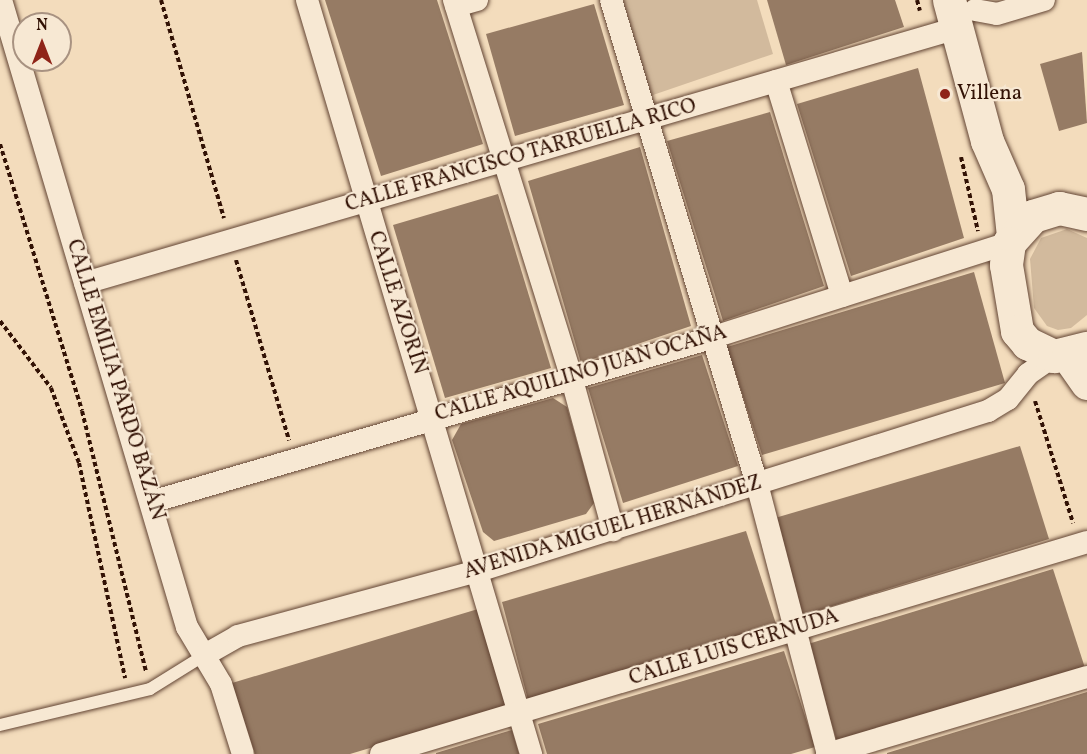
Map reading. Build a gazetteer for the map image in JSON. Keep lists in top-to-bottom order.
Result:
{
  "streets": {
    "street": [
      "CALLE FRANCISCO TARRUELLA RICO",
      "CALLE AZORÍN",
      "CALLE AQUILINO JUAN OCAÑA",
      "CALLE EMILIA PARDO BAZÁN",
      "AVENIDA MIGUEL HERNÁNDEZ",
      "CALLE LUIS CERNUDA"
    ]
  },
  "crossings": [
    ["CALLE FRANCISCO TARRUELLA RICO", "CALLE AZORÍN"],
    ["CALLE FRANCISCO TARRUELLA RICO", "CALLE EMILIA PARDO BAZÁN"],
    ["CALLE AZORÍN", "CALLE AQUILINO JUAN OCAÑA"],
    ["CALLE AZORÍN", "AVENIDA MIGUEL HERNÁNDEZ"],
    ["CALLE AZORÍN", "CALLE LUIS CERNUDA"],
    ["CALLE AQUILINO JUAN OCAÑA", "CALLE EMILIA PARDO BAZÁN"],
    ["CALLE EMILIA PARDO BAZÁN", "AVENIDA MIGUEL HERNÁNDEZ"]
  ],
  "places": ["Villena"],
  "north": "top"
}
